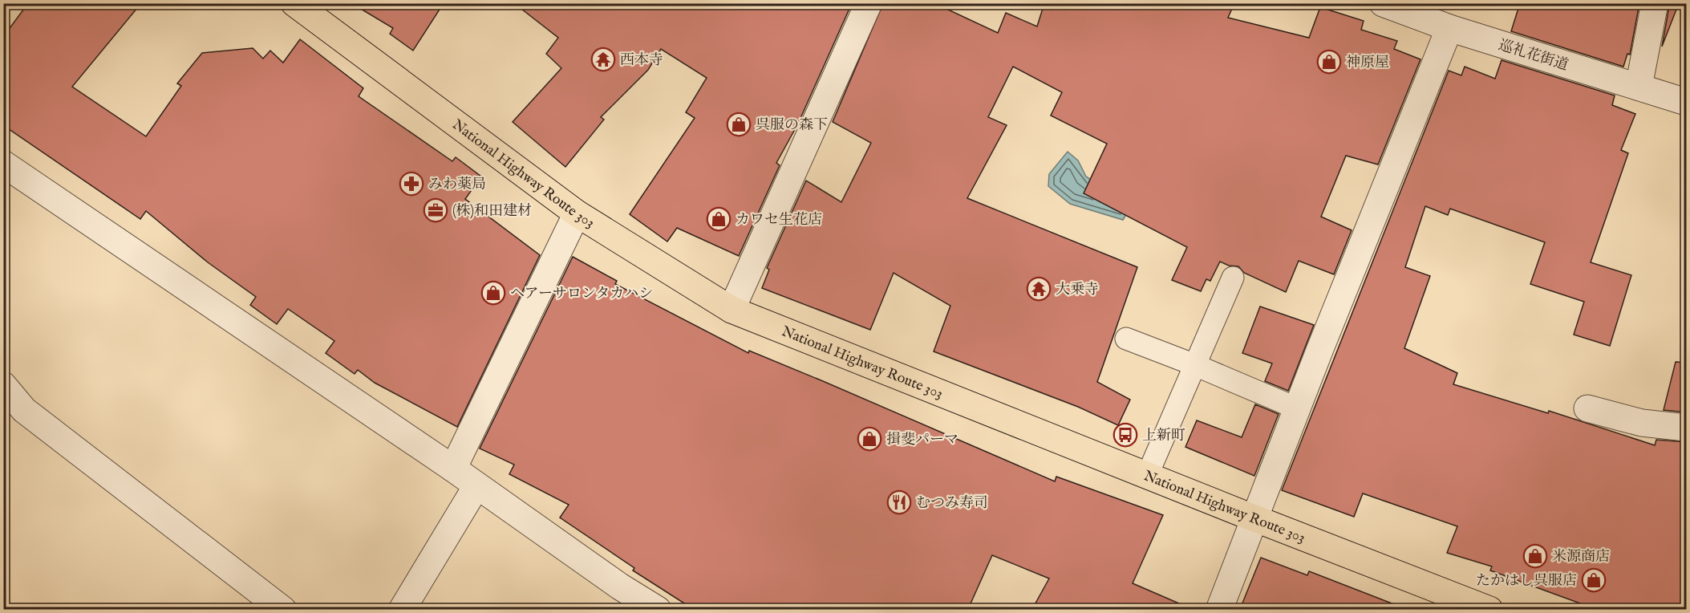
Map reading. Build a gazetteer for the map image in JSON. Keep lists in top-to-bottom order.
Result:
{
  "streets": {
    "highway": ["National Highway Route 303"],
    "street": ["巡礼花街道"]
  },
  "places": {
    "temple": ["西本寺", "大乗寺"],
    "shop": [
      "神原屋",
      "呉服の森下",
      "カワセ生花店",
      "ヘアーサロンタカハシ",
      "揖斐パーマ",
      "米源商店",
      "たかはし呉服店"
    ],
    "pharmacy": ["みわ薬局"],
    "office": ["(株)和田建材"],
    "bus stop": ["上新町"],
    "restaurant": ["むつみ寿司"]
  }
}
